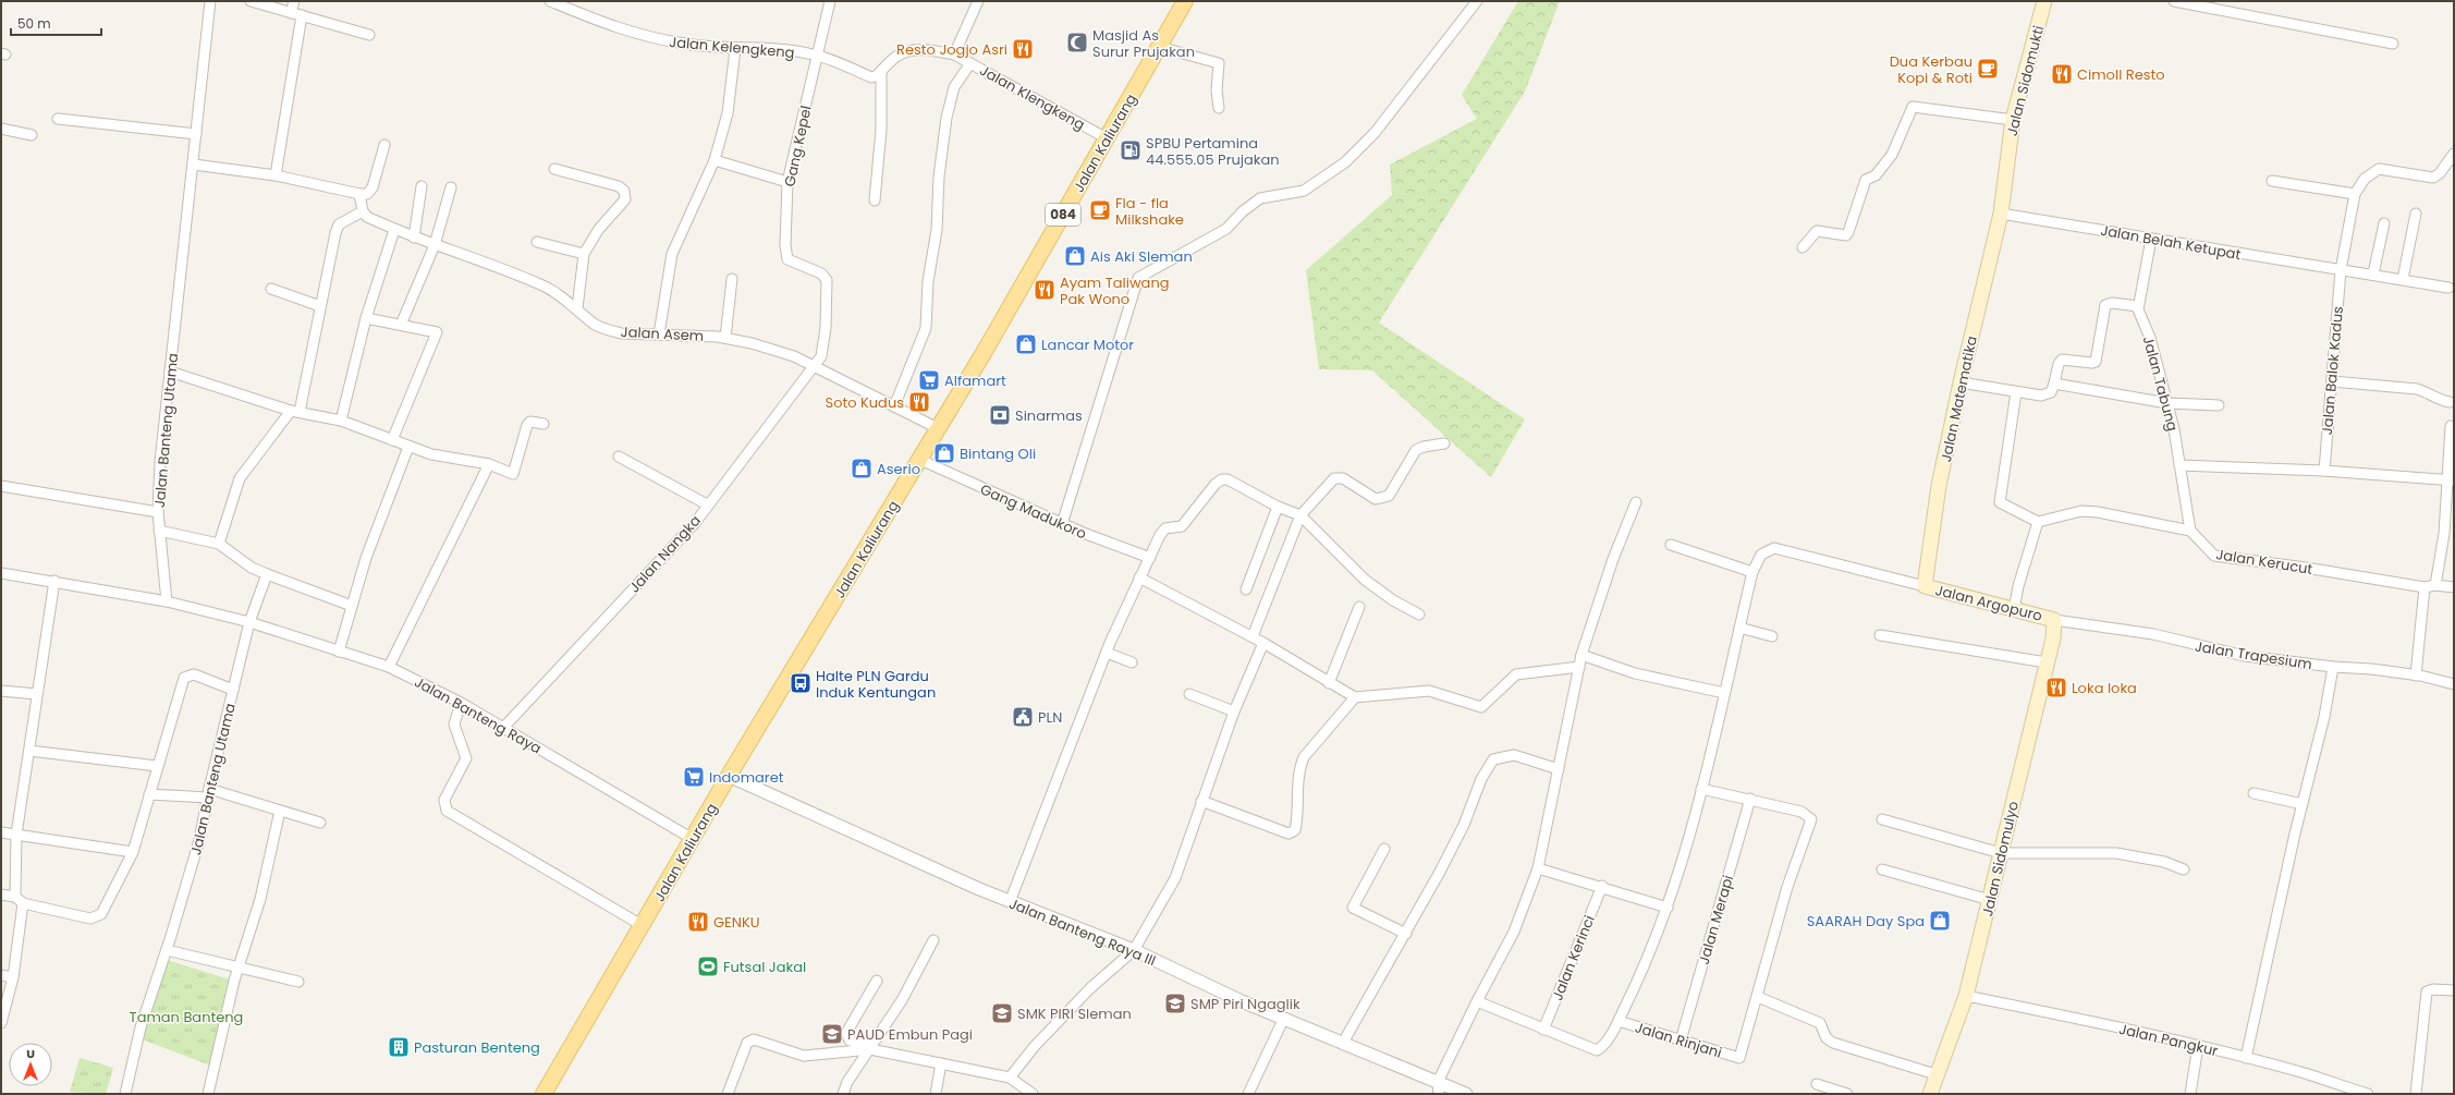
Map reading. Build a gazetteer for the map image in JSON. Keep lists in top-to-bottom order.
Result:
{
  "streets": {
    "main road": [
      "Jalan Sidomukti",
      "Jalan Kaliurang",
      "084",
      "Jalan Matematika",
      "Jalan Argopuro",
      "Jalan Sidomulyo"
    ],
    "street": [
      "Jalan Kelengkeng",
      "Jalan Klengkeng",
      "Gang Kepel",
      "Jalan Belah Ketupat",
      "Jalan Asem",
      "Jalan Balok Kadus",
      "Jalan Tabung",
      "Jalan Banteng Utama",
      "Gang Madukoro",
      "Jalan Nangka",
      "Jalan Kerucut",
      "Jalan Trapesium",
      "Jalan Banteng Raya",
      "Jalan Merapi",
      "Jalan Banteng Raya III",
      "Jalan Kerinci",
      "Jalan Rinjani",
      "Jalan Pangkur"
    ]
  },
  "crossings": [
    ["Jalan Kelengkeng", "Gang Kepel"],
    ["Jalan Sidomukti", "Jalan Belah Ketupat"],
    ["Jalan Sidomukti", "Jalan Matematika"],
    ["Jalan Klengkeng", "Jalan Kaliurang"],
    ["Jalan Kaliurang", "Jalan Asem"],
    ["Jalan Kaliurang", "Gang Madukoro"],
    ["Jalan Kaliurang", "Jalan Banteng Raya"],
    ["Jalan Kaliurang", "Jalan Banteng Raya III"],
    ["Gang Kepel", "Jalan Asem"],
    ["Gang Kepel", "Jalan Nangka"],
    ["Jalan Belah Ketupat", "Jalan Balok Kadus"],
    ["Jalan Belah Ketupat", "Jalan Matematika"],
    ["Jalan Asem", "Jalan Nangka"],
    ["Jalan Tabung", "Jalan Kerucut"],
    ["Jalan Matematika", "Jalan Argopuro"],
    ["Jalan Banteng Utama", "Jalan Banteng Raya"],
    ["Jalan Nangka", "Jalan Banteng Raya"],
    ["Jalan Argopuro", "Jalan Trapesium"],
    ["Jalan Argopuro", "Jalan Sidomulyo"],
    ["Jalan Trapesium", "Jalan Sidomulyo"],
    ["Jalan Sidomulyo", "Jalan Pangkur"],
    ["Jalan Merapi", "Jalan Rinjani"]
  ],
  "parks": ["Taman Banteng"],
  "places": {
    "mosque": ["Masjid As Surur Prujakan"],
    "restaurant": [
      "Resto Jogjo Asri",
      "Cimoll Resto",
      "Ayam Taliwang Pak Wono",
      "Soto Kudus",
      "Loka loka",
      "GENKU"
    ],
    "cafe": ["Dua Kerbau Kopi & Roti", "Fla - fla Milkshake"],
    "fuel station": ["SPBU Pertamina 44.555.05 Prujakan"],
    "shop": [
      "Ais Aki Sleman",
      "Lancar Motor",
      "Bintang Oli",
      "Aserio",
      "SAARAH Day Spa"
    ],
    "supermarket": ["Alfamart", "Indomaret"],
    "bank": ["Sinarmas"],
    "bus stop": ["Halte PLN Gardu Induk Kentungan"],
    "public building": ["PLN"],
    "sports": ["Futsal Jakal"],
    "school or university": ["SMP Piri Ngaglik", "SMK PIRI Sleman", "PAUD Embun Pagi"],
    "building": ["Pasturan Benteng"]
  },
  "scale_bar": "50 m",
  "north": "top"
}
